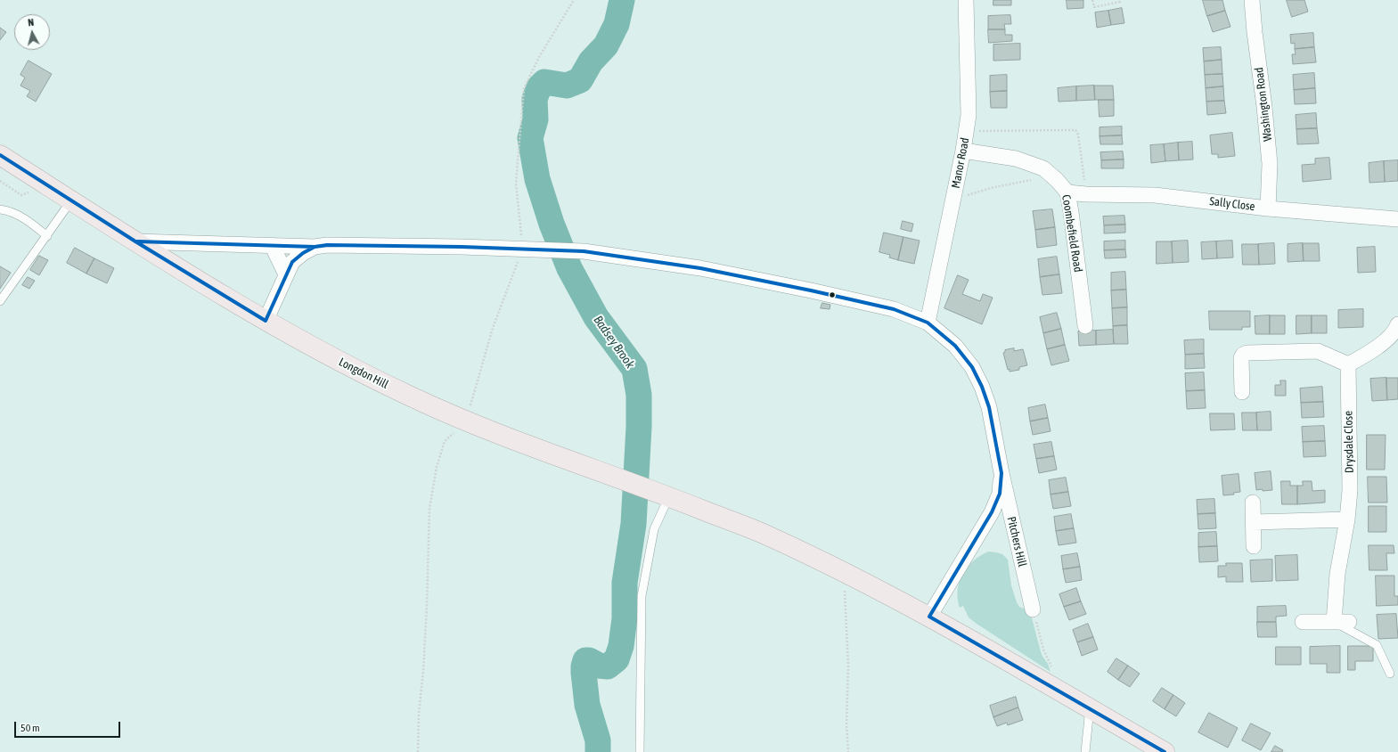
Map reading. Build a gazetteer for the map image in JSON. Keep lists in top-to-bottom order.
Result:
{
  "streets": {
    "highway": ["Longdon Hill"],
    "street": [
      "Washington Road",
      "Manor Road",
      "Sally Close",
      "Coombefield Road",
      "Drysdale Close",
      "Pitchers Hill"
    ]
  },
  "crossings": [
    ["Washington Road", "Sally Close"],
    ["Manor Road", "Coombefield Road"],
    ["Manor Road", "Pitchers Hill"],
    ["Sally Close", "Coombefield Road"],
    ["Longdon Hill", "Pitchers Hill"]
  ],
  "water": ["Badsey Brook"],
  "scale_bar": "50 m",
  "north": "top"
}
